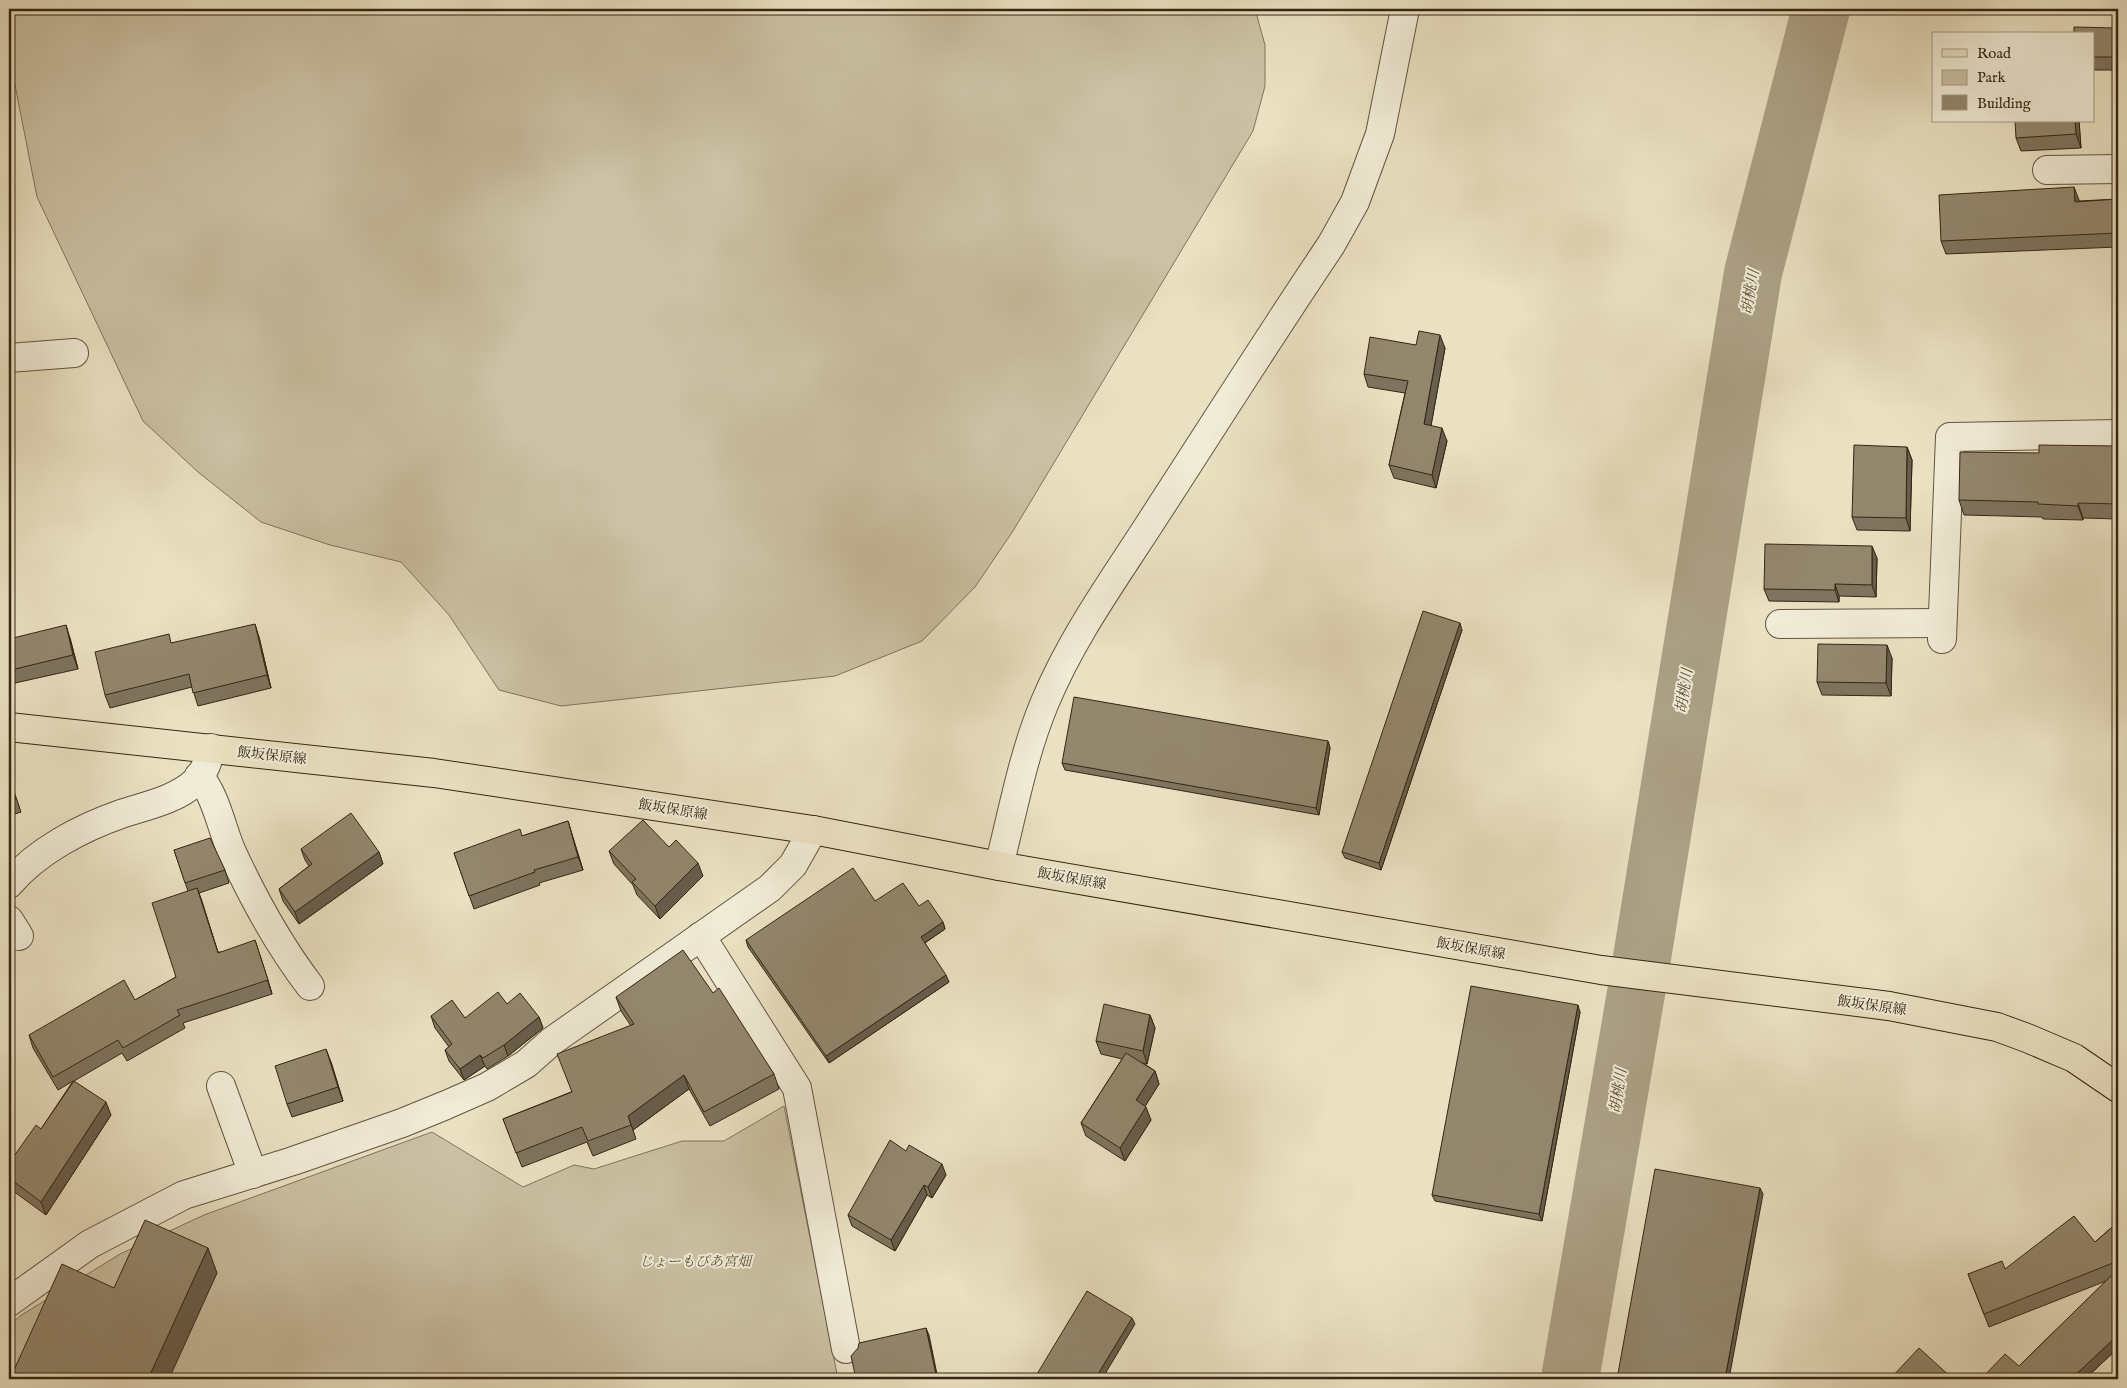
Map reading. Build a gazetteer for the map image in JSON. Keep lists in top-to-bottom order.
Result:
{
  "streets": {
    "main road": ["飯坂保原線"]
  },
  "water": ["胡桃川"],
  "parks": ["じょーもぴあ宮畑"],
  "legend": ["Road", "Park", "Building"]
}
